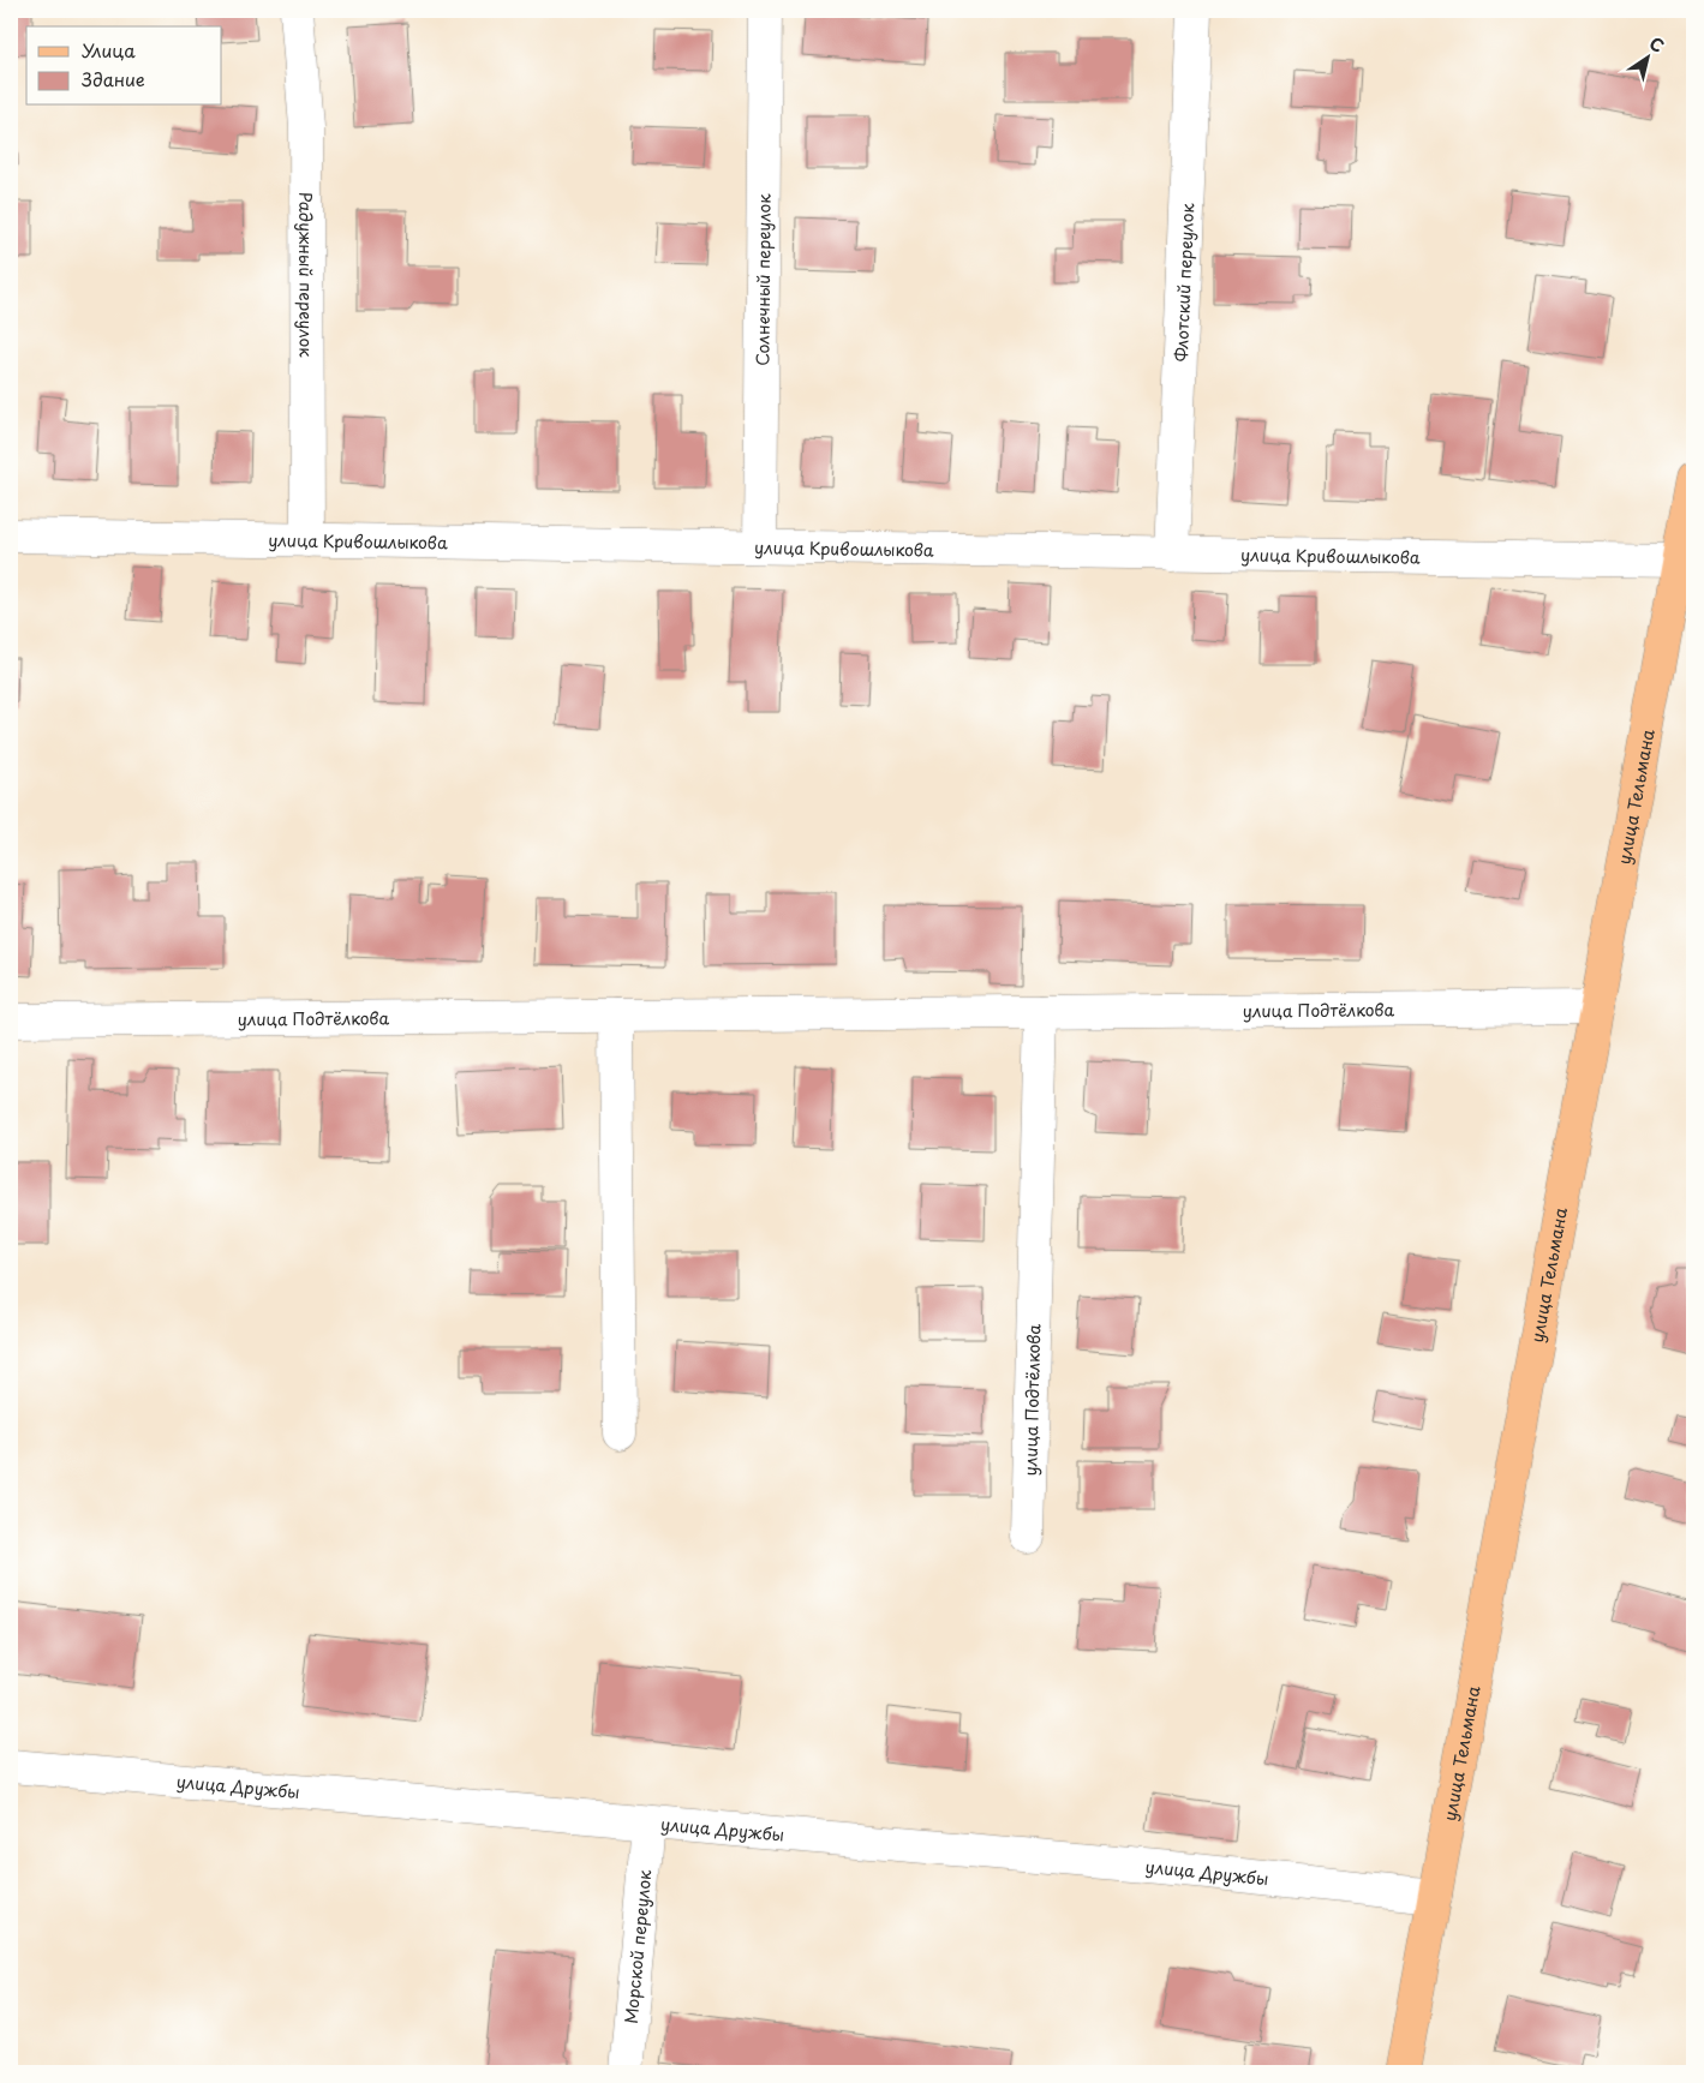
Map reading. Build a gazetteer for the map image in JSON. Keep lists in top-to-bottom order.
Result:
{
  "streets": {
    "main road": ["улица Тельмана"],
    "street": [
      "Радужный переулок",
      "Солнечный переулок",
      "Флотский переулок",
      "улица Кривошлыкова",
      "улица Подтёлкова",
      "улица Дружбы",
      "Морской переулок"
    ]
  },
  "crossings": [
    ["Радужный переулок", "улица Кривошлыкова"],
    ["Солнечный переулок", "улица Кривошлыкова"],
    ["Флотский переулок", "улица Кривошлыкова"],
    ["улица Кривошлыкова", "улица Тельмана"],
    ["улица Тельмана", "улица Подтёлкова"],
    ["улица Тельмана", "улица Дружбы"],
    ["улица Дружбы", "Морской переулок"]
  ],
  "legend": ["Улица", "Здание"],
  "north": "top right"
}
